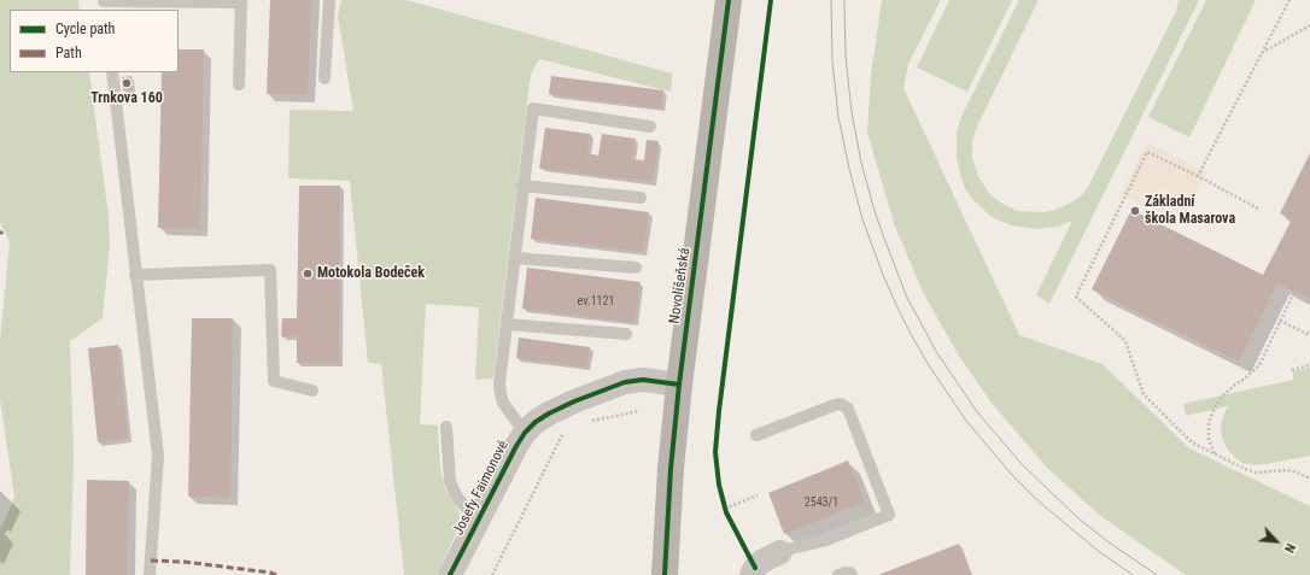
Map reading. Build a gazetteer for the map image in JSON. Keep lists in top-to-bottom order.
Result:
{
  "streets": {
    "street": ["Novolíšeňská", "Josefy Faimonové"]
  },
  "crossings": [
    ["Novolíšeňská", "Josefy Faimonové"]
  ],
  "places": ["Trnkova 160", "Základní škola Masarova", "Motokola Bodeček"],
  "house_numbers": ["ev.1121", "2543/1"],
  "legend": ["Cycle path", "Path"],
  "north": "bottom right"
}
